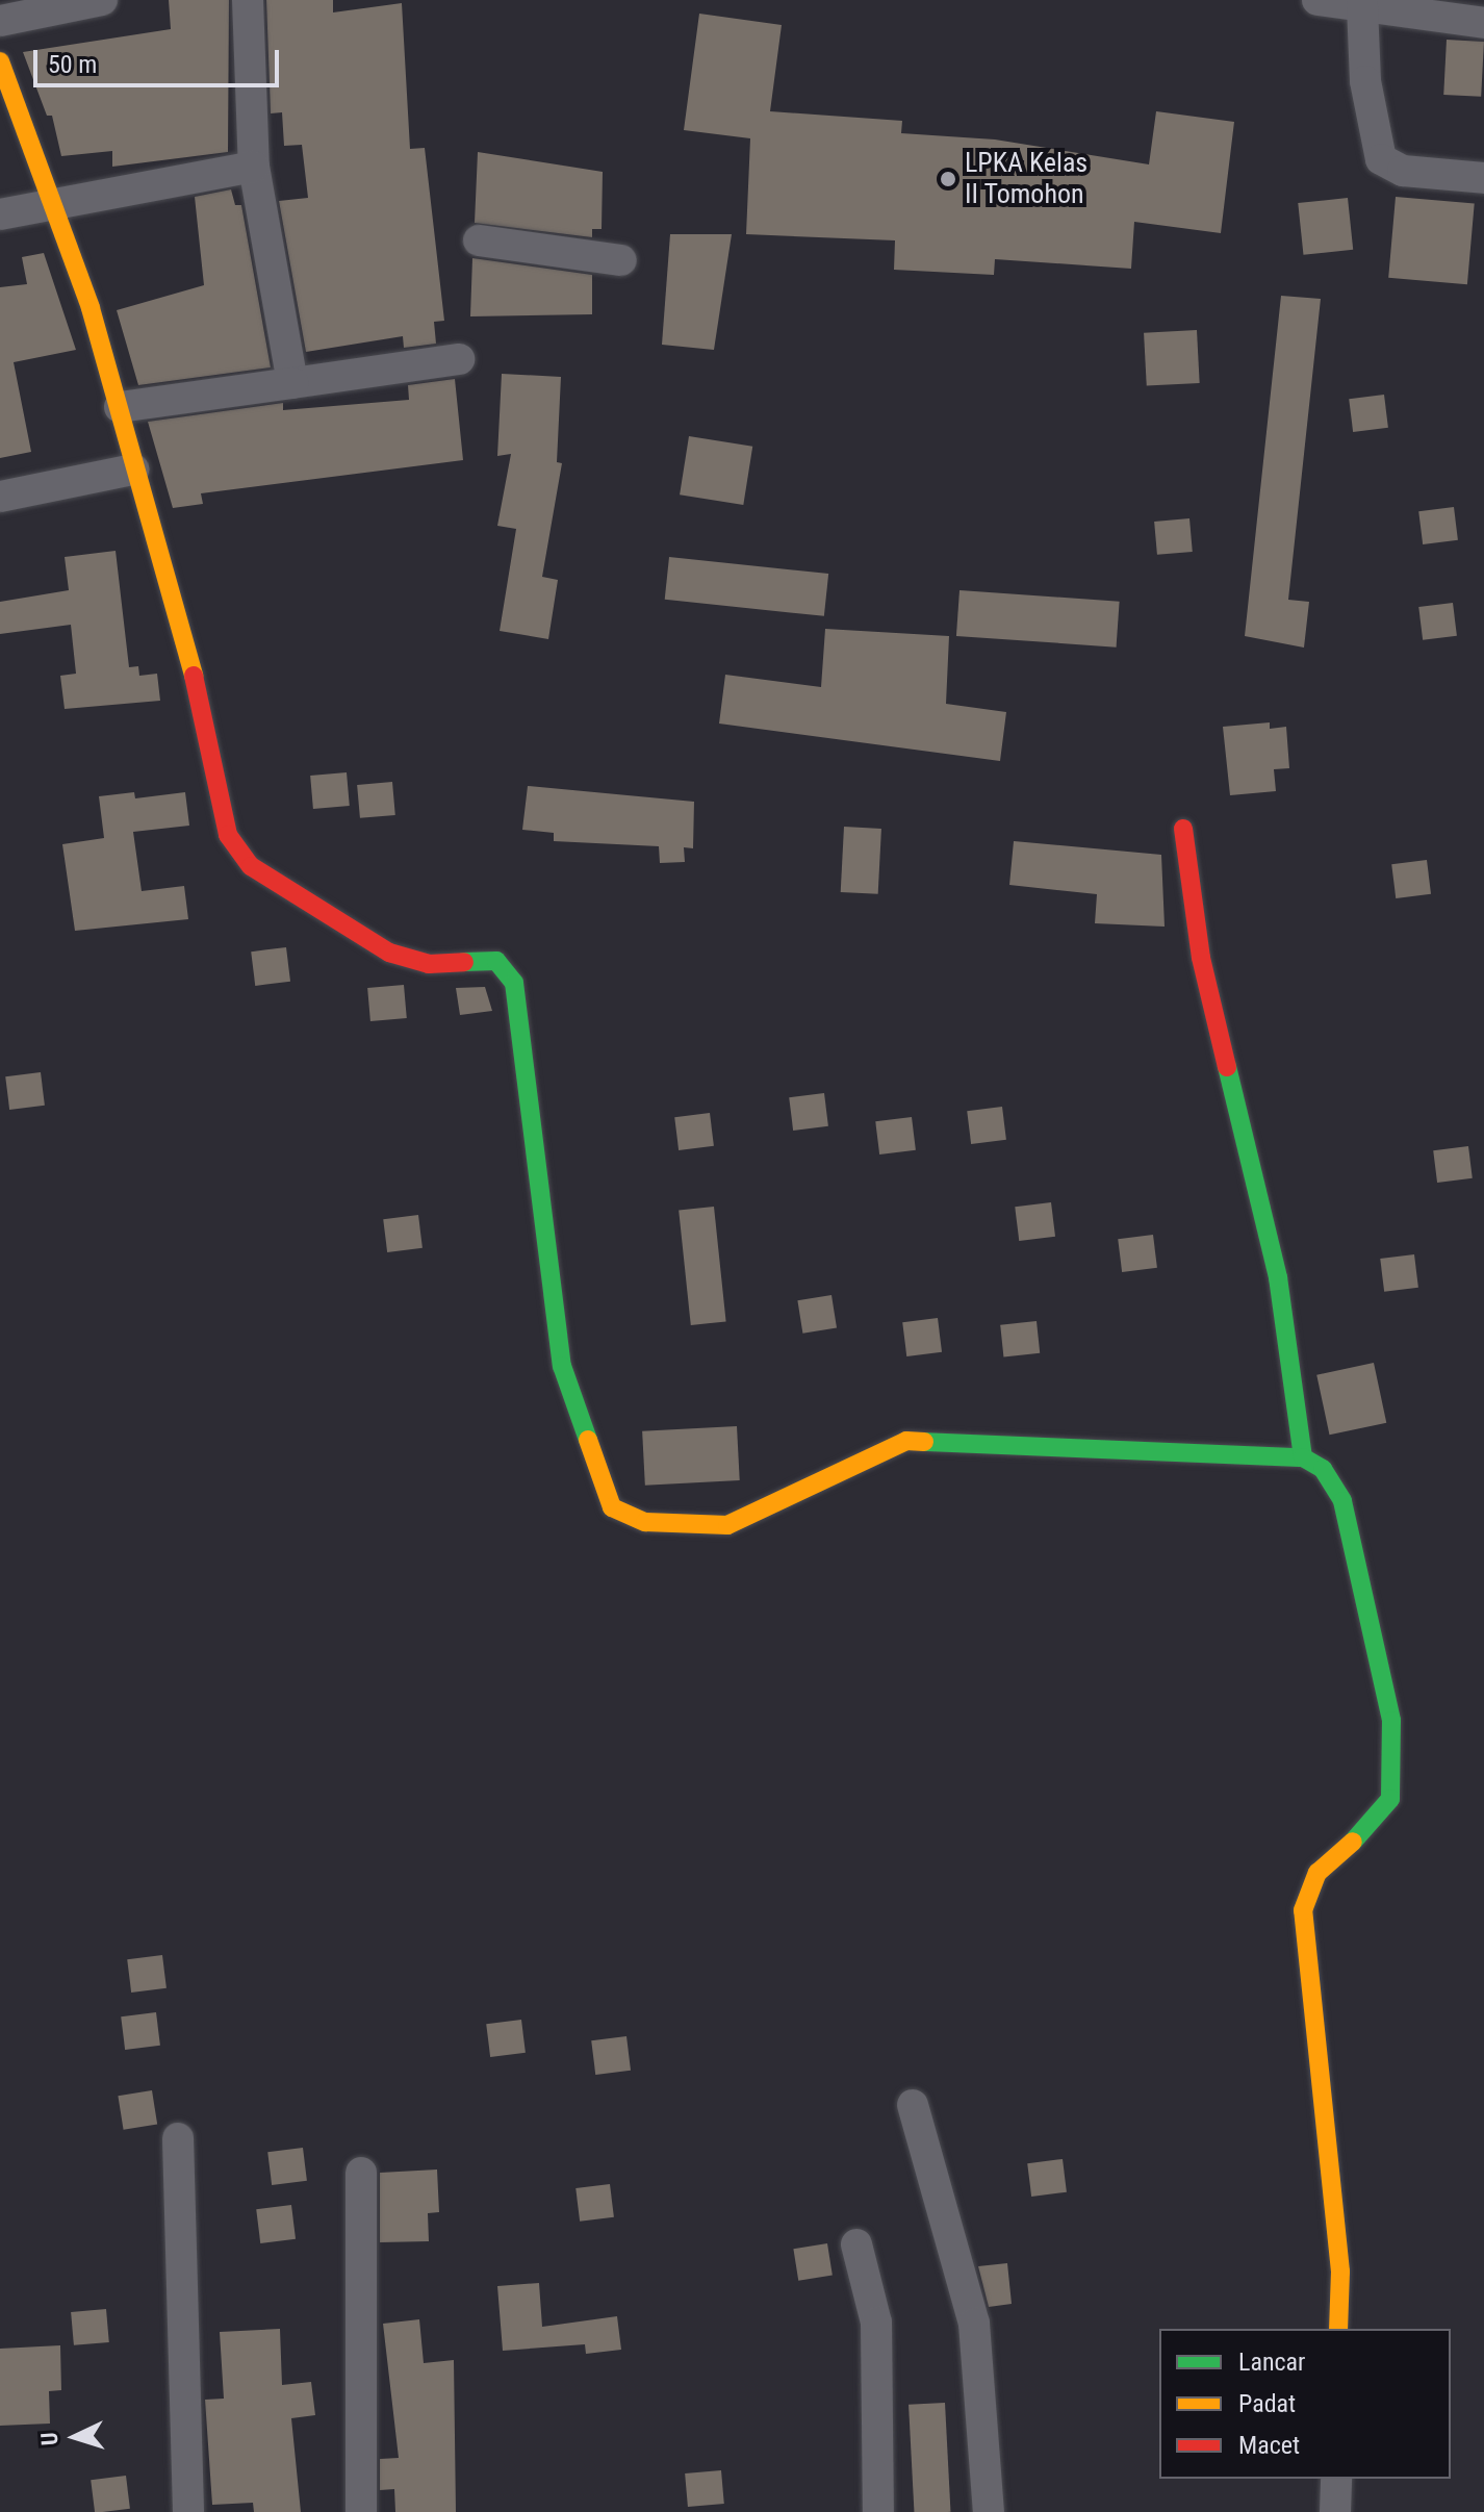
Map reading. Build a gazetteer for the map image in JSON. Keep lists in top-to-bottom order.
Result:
{
  "places": ["LPKA Kelas II Tomohon"],
  "legend": ["Lancar", "Padat", "Macet"],
  "scale_bar": "50 m",
  "north": "left"
}
